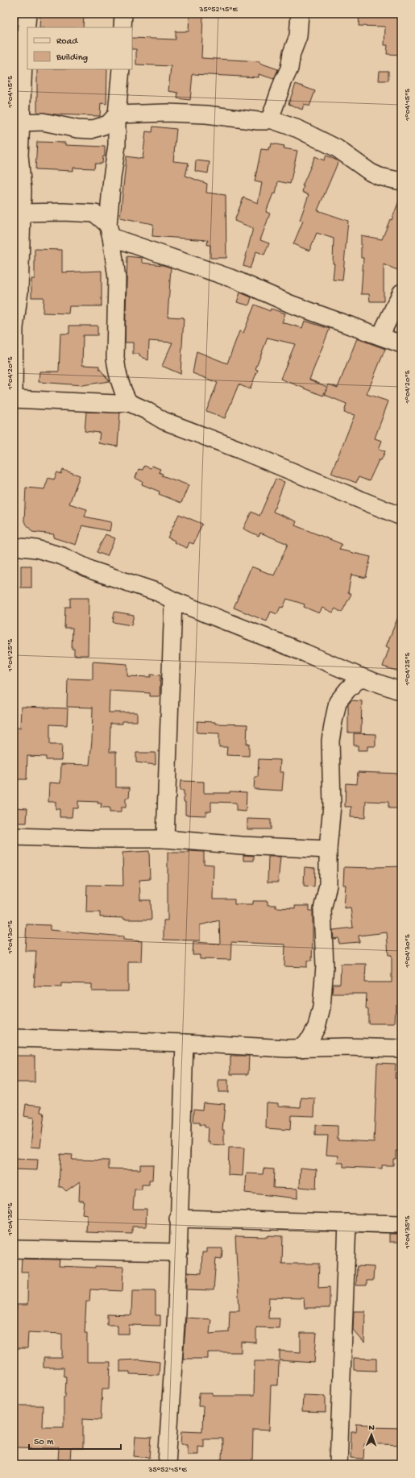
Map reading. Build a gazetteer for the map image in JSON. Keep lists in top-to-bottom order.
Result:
{
  "legend": ["Road", "Building"],
  "scale_bar": "50 m",
  "north": "top",
  "coordinates": [
    "35°52'15\"E",
    "1°04'15\"S",
    "1°04'20\"S",
    "1°04'25\"S",
    "1°04'30\"S",
    "1°04'35\"S"
  ]
}
